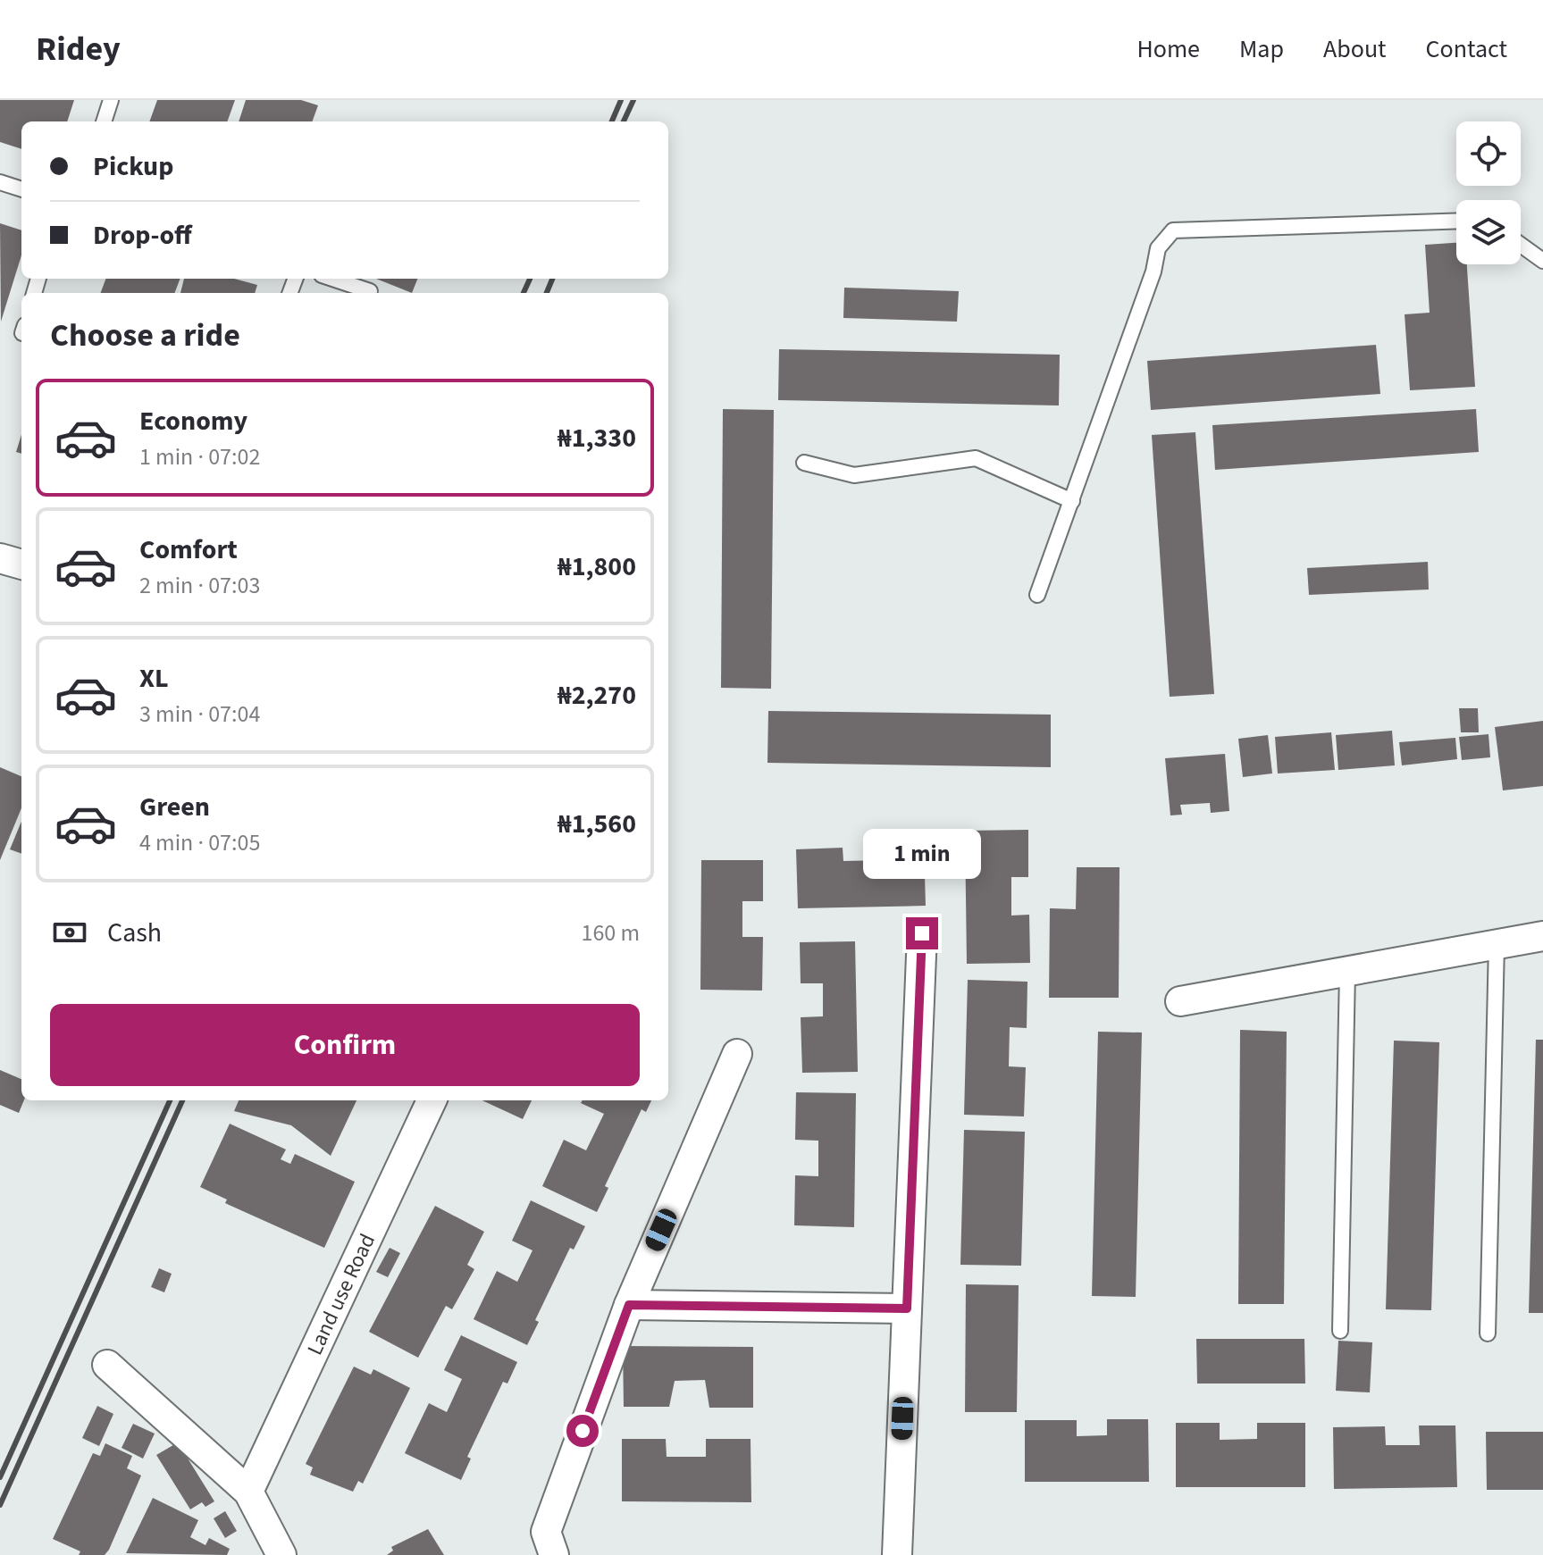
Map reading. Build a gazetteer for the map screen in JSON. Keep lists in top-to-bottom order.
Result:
{
  "streets": {
    "street": ["Land use Road"]
  },
  "page": {
    "header": "Ridey",
    "nav": [
      "Home",
      "Map",
      "About",
      "Contact"
    ],
    "banner": ["Pickup", "Drop-off"],
    "heading": "Choose a ride",
    "list": [
      {
        "name": "Economy",
        "note": "1 min · 07:02",
        "value": "₦1,330"
      },
      {
        "name": "Comfort",
        "note": "2 min · 07:03",
        "value": "₦1,800"
      },
      {
        "name": "XL",
        "note": "3 min · 07:04",
        "value": "₦2,270"
      },
      {
        "name": "Green",
        "note": "4 min · 07:05",
        "value": "₦1,560"
      }
    ],
    "bubble": "1 min",
    "pay": ["Cash", "160 m"],
    "buttons": "Confirm"
  }
}
